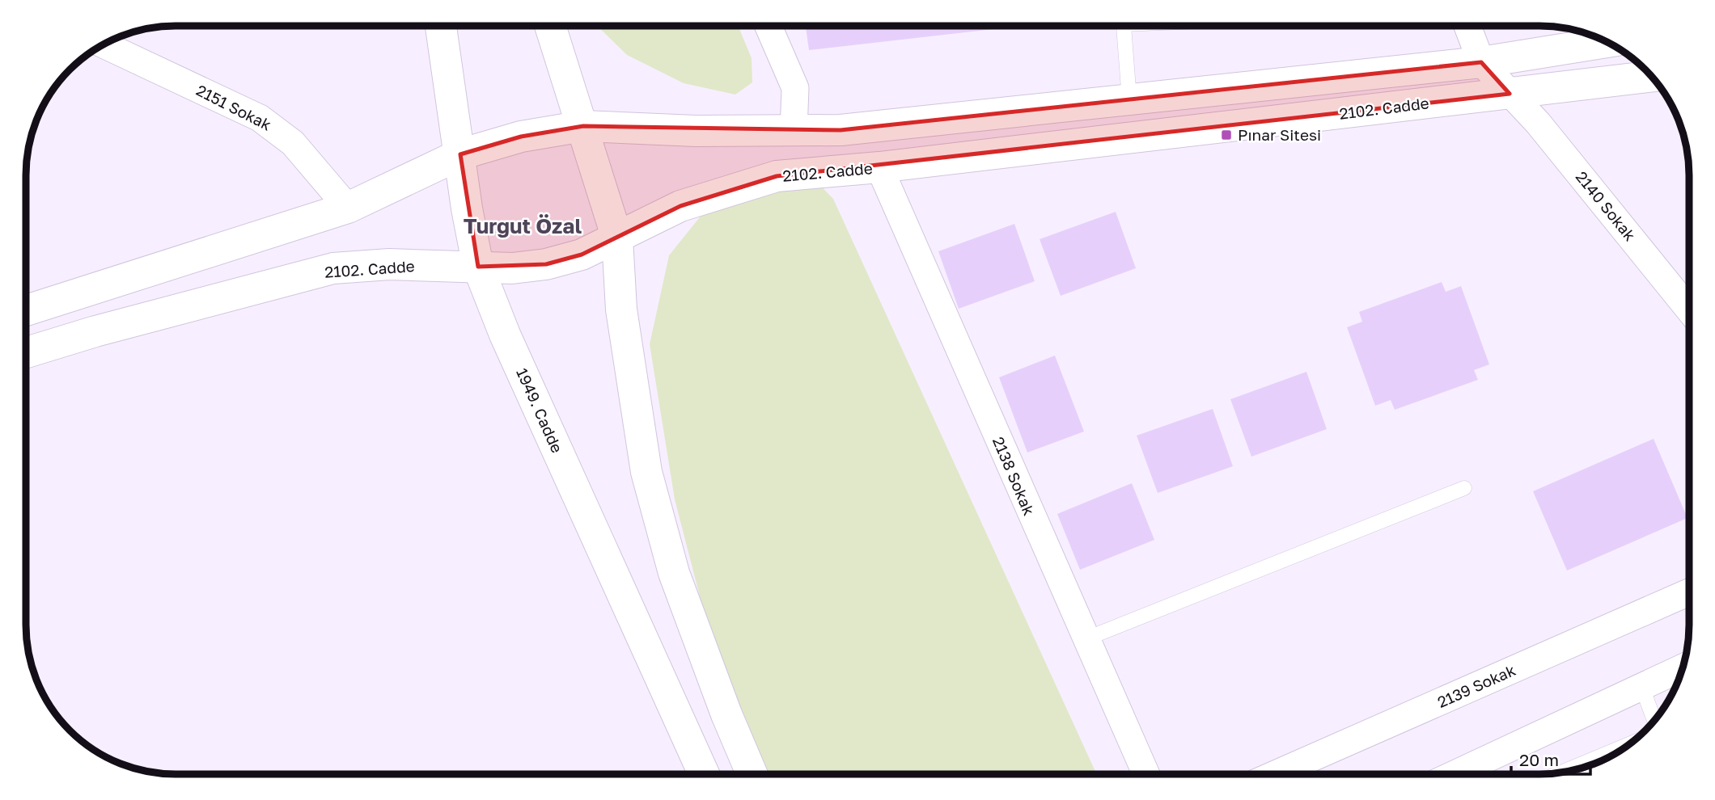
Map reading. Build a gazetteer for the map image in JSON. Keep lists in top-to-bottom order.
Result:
{
  "streets": {
    "street": [
      "2151 Sokak",
      "2102. Cadde",
      "2140 Sokak",
      "1949. Cadde",
      "2138 Sokak",
      "2139 Sokak"
    ]
  },
  "crossings": [
    ["2102. Cadde", "2140 Sokak"],
    ["2102. Cadde", "1949. Cadde"],
    ["2102. Cadde", "2138 Sokak"]
  ],
  "districts": ["Turgut Özal"],
  "places": {
    "transit": ["Pınar Sitesi"]
  },
  "scale_bar": "20 m"
}
